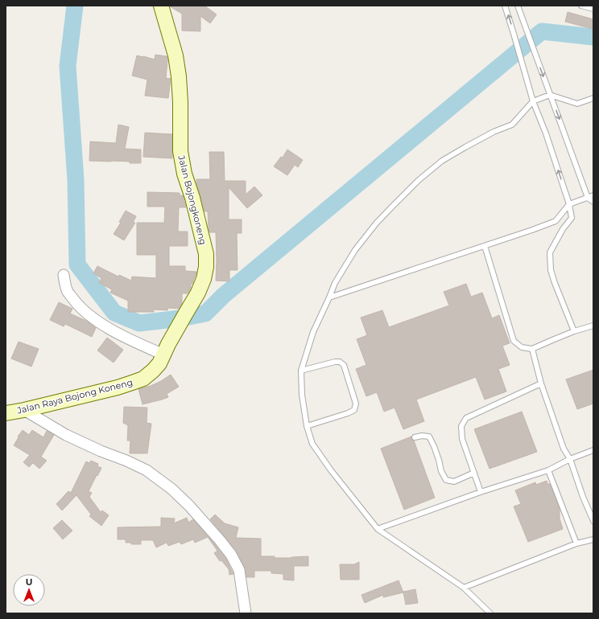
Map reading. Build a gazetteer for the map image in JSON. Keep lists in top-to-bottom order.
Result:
{
  "streets": {
    "main road": ["Jalan Bojongkoneng", "Jalan Raya Bojong Koneng"]
  },
  "crossings": [
    ["Jalan Bojongkoneng", "Jalan Raya Bojong Koneng"]
  ],
  "north": "top"
}
